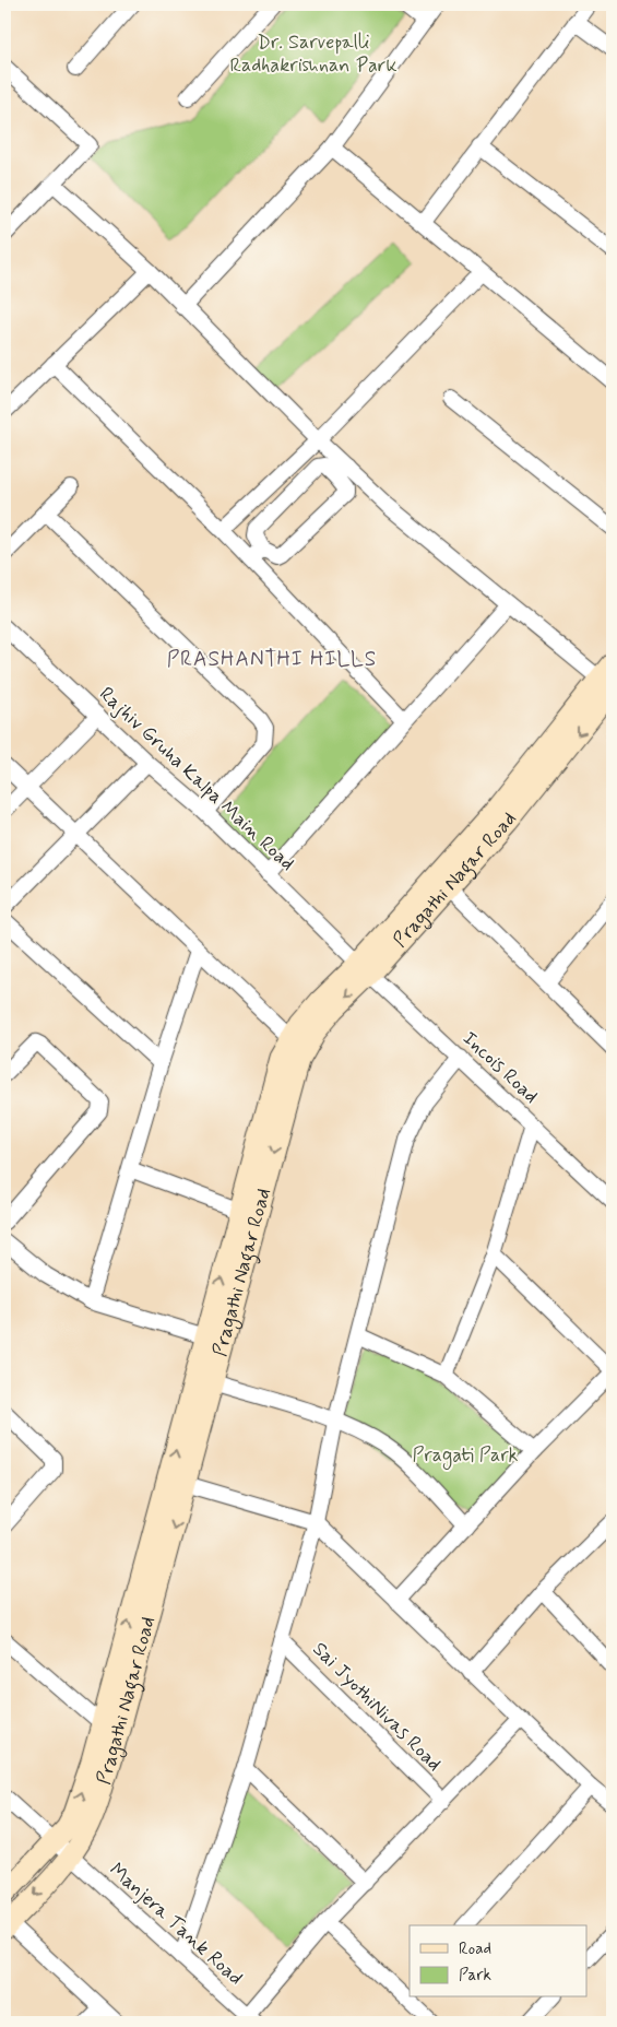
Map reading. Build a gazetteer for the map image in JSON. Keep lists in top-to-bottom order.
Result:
{
  "streets": {
    "main road": ["Pragathi Nagar Road"],
    "street": [
      "Rajhiv Gruha Kalpa Main Road",
      "Incois Road",
      "Sai JyothiNivas Road",
      "Manjera Tank Road"
    ]
  },
  "crossings": [
    ["Rajhiv Gruha Kalpa Main Road", "Pragathi Nagar Road"],
    ["Rajhiv Gruha Kalpa Main Road", "Incois Road"],
    ["Pragathi Nagar Road", "Incois Road"],
    ["Pragathi Nagar Road", "Manjera Tank Road"]
  ],
  "districts": ["PRASHANTHI HILLS"],
  "parks": ["Dr. Sarvepalli Radhakrishnan Park", "Pragati Park"],
  "legend": ["Road", "Park"]
}
